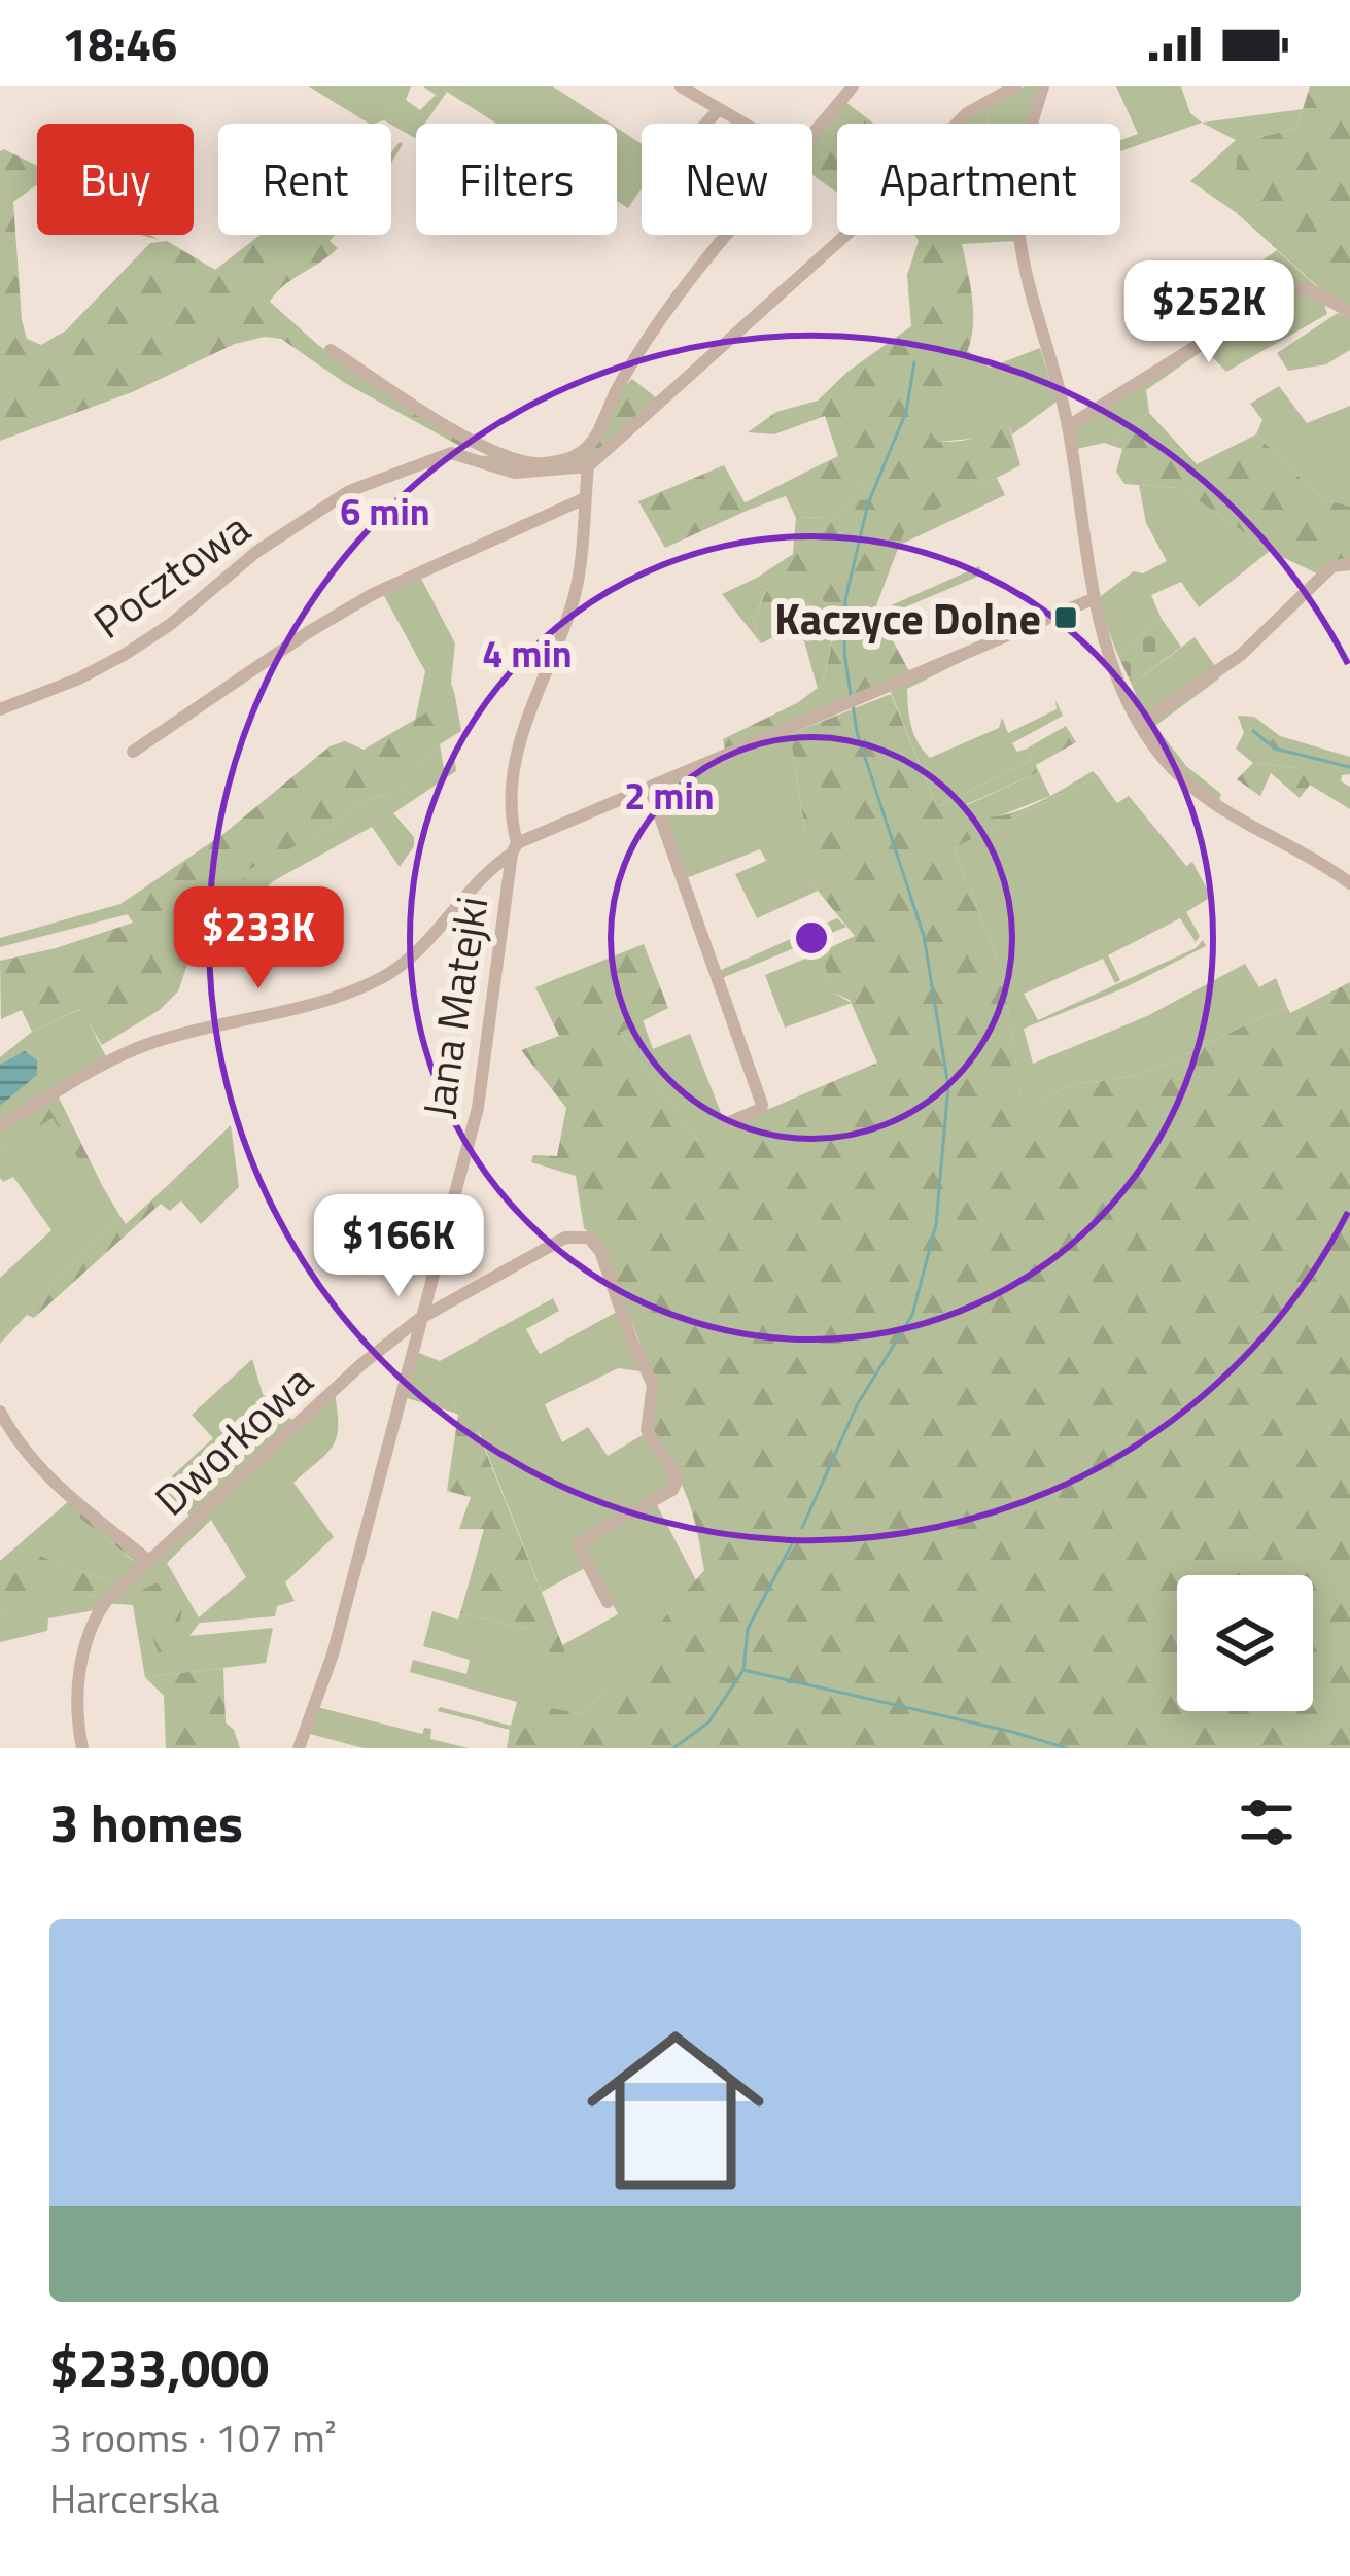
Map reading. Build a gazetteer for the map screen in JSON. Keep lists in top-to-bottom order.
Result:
{
  "streets": {
    "street": ["Pocztowa", "Jana Matejki", "Dworkowa"]
  },
  "crossings": [
    ["Jana Matejki", "Dworkowa"]
  ],
  "places": {
    "transit": ["Kaczyce Dolne"]
  },
  "page": {
    "status": "18:46",
    "chip": [
      "Buy",
      "Rent",
      "Filters",
      "New",
      "Apartment"
    ],
    "price": ["$252K", "$233K", "$166K"],
    "heading": "3 homes",
    "list": [
      {
        "name": "$233,000",
        "note": "3 rooms · 107 m² · Harcerska"
      }
    ]
  },
  "rings": ["6 min", "4 min", "2 min"]
}
